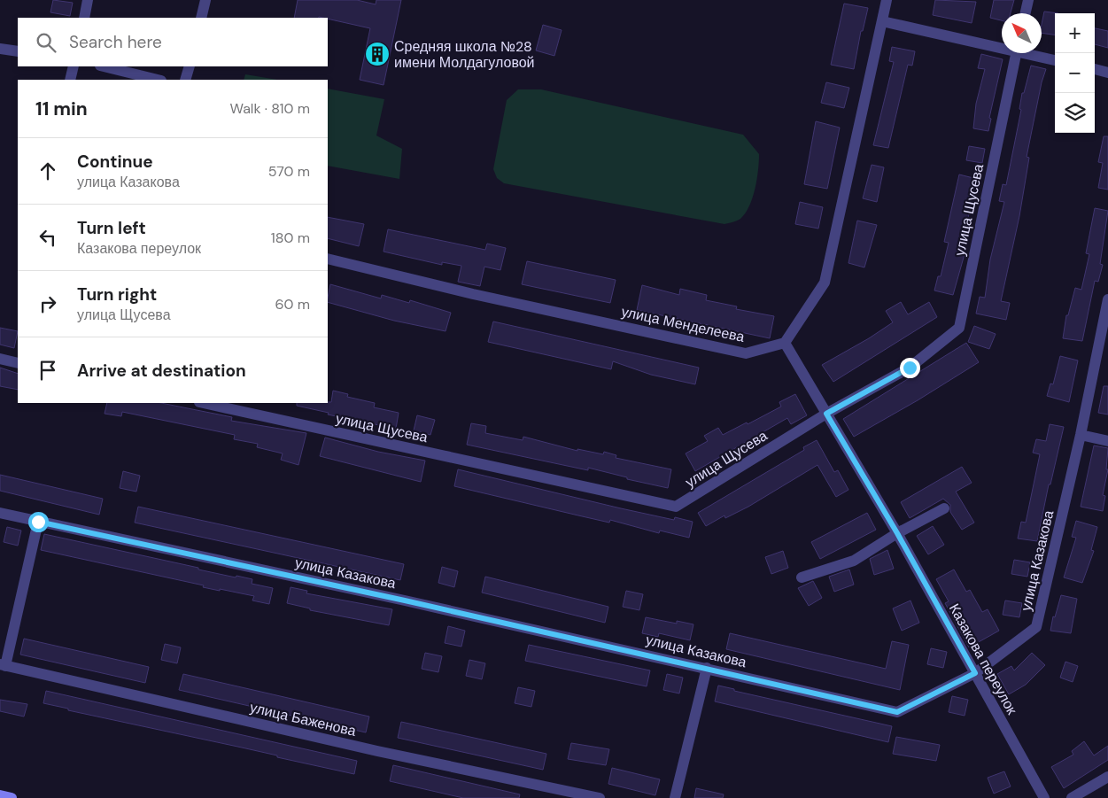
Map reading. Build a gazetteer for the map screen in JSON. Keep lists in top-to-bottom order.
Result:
{
  "streets": {
    "street": [
      "улица Щусева",
      "улица Менделеева",
      "улица Казакова",
      "Казакова переулок",
      "улица Баженова"
    ]
  },
  "crossings": [
    ["улица Щусева", "Казакова переулок"],
    ["улица Менделеева", "Казакова переулок"],
    ["улица Казакова", "Казакова переулок"]
  ],
  "places": {
    "building": ["Средняя школа №28 имени Молдагуловой"]
  },
  "north": "top left",
  "page": {
    "map_buttons": ["+", "−"],
    "search": "Search here",
    "heading": ["11 min", "Walk · 810 m"],
    "list": [
      ["Continue", "улица Казакова", "570 m"],
      ["Turn left", "Казакова переулок", "180 m"],
      ["Turn right", "улица Щусева", "60 m"],
      "Arrive at destination"
    ]
  }
}
